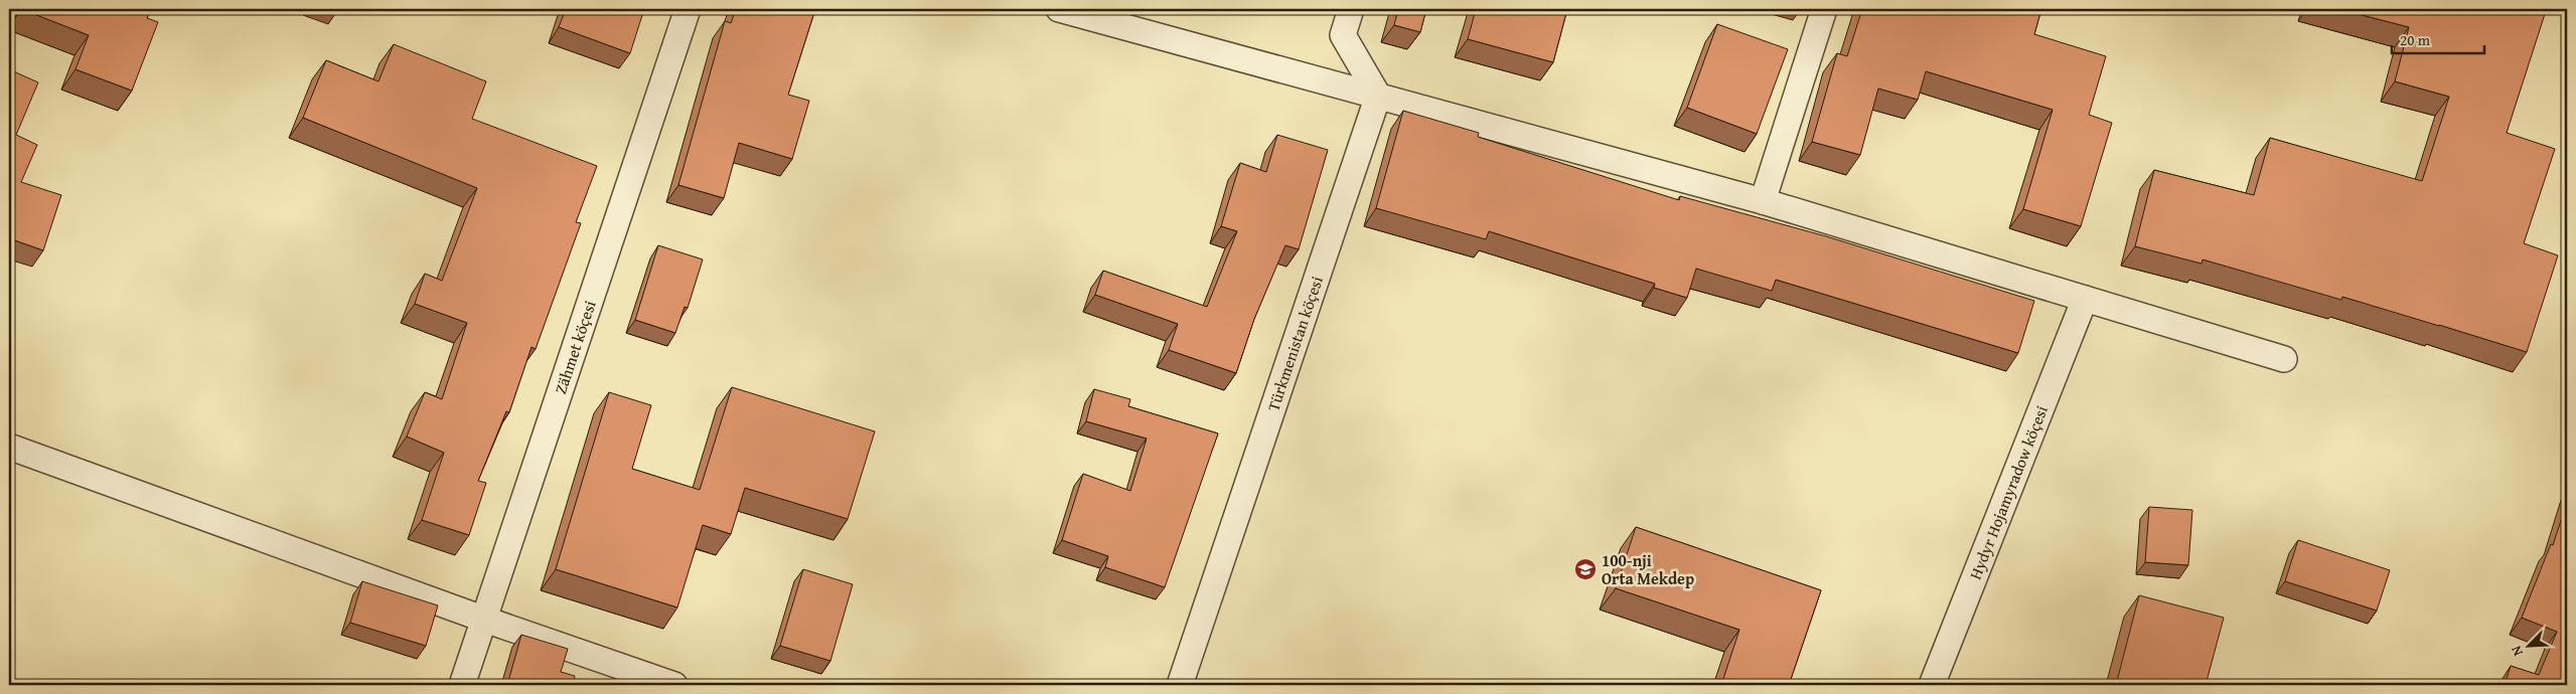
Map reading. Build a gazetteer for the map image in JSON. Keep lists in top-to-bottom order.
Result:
{
  "streets": {
    "street": ["Türkmenistan köçesi", "Zähmet köçesi", "Hydyr Hojamyradow köçesi"]
  },
  "places": {
    "school or university": ["100-nji Orta Mekdep"]
  },
  "scale_bar": "20 m",
  "north": "bottom left"
}
